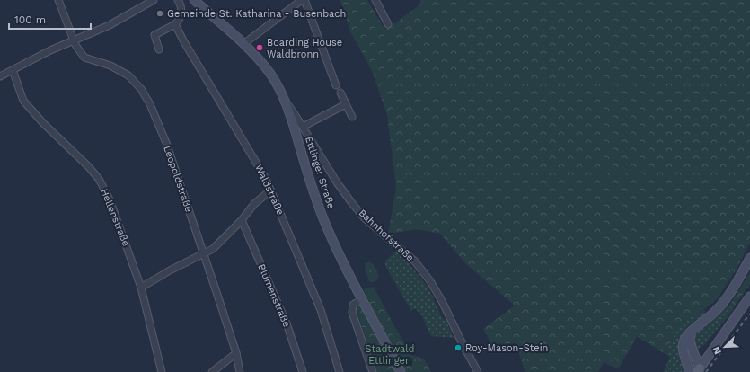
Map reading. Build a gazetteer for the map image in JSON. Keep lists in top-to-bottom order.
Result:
{
  "streets": {
    "main road": ["Ettlinger Straße"],
    "street": [
      "Leopoldstraße",
      "Waldstraße",
      "Hellenstraße",
      "Bahnhofstraße",
      "Blumenstraße"
    ]
  },
  "crossings": [
    ["Ettlinger Straße", "Bahnhofstraße"]
  ],
  "parks": ["Stadtwald Ettlingen"],
  "places": ["Gemeinde St. Katharina - Busenbach", "Boarding House Waldbronn", "Roy-Mason-Stein"],
  "scale_bar": "100 m",
  "north": "bottom left"
}
